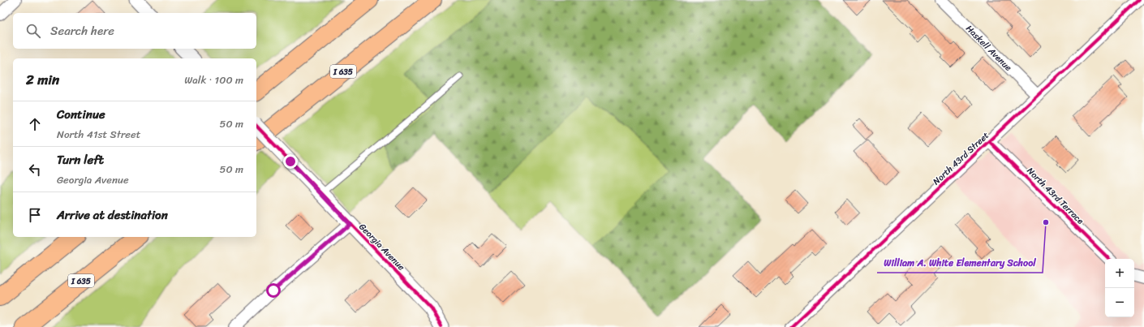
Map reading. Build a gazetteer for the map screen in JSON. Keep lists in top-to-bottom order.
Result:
{
  "streets": {
    "highway": ["I 635"],
    "street": [
      "Haskell Avenue",
      "North 43rd Street",
      "North 43rd Terrace",
      "Georgia Avenue"
    ]
  },
  "crossings": [
    ["Haskell Avenue", "North 43rd Street"],
    ["North 43rd Street", "North 43rd Terrace"]
  ],
  "places": ["William A. White Elementary School"],
  "page": {
    "search": "Search here",
    "heading": ["2 min", "Walk · 100 m"],
    "list": [
      ["Continue", "North 41st Street", "50 m"],
      ["Turn left", "Georgia Avenue", "50 m"],
      "Arrive at destination"
    ],
    "map_buttons": ["+", "−"]
  }
}
